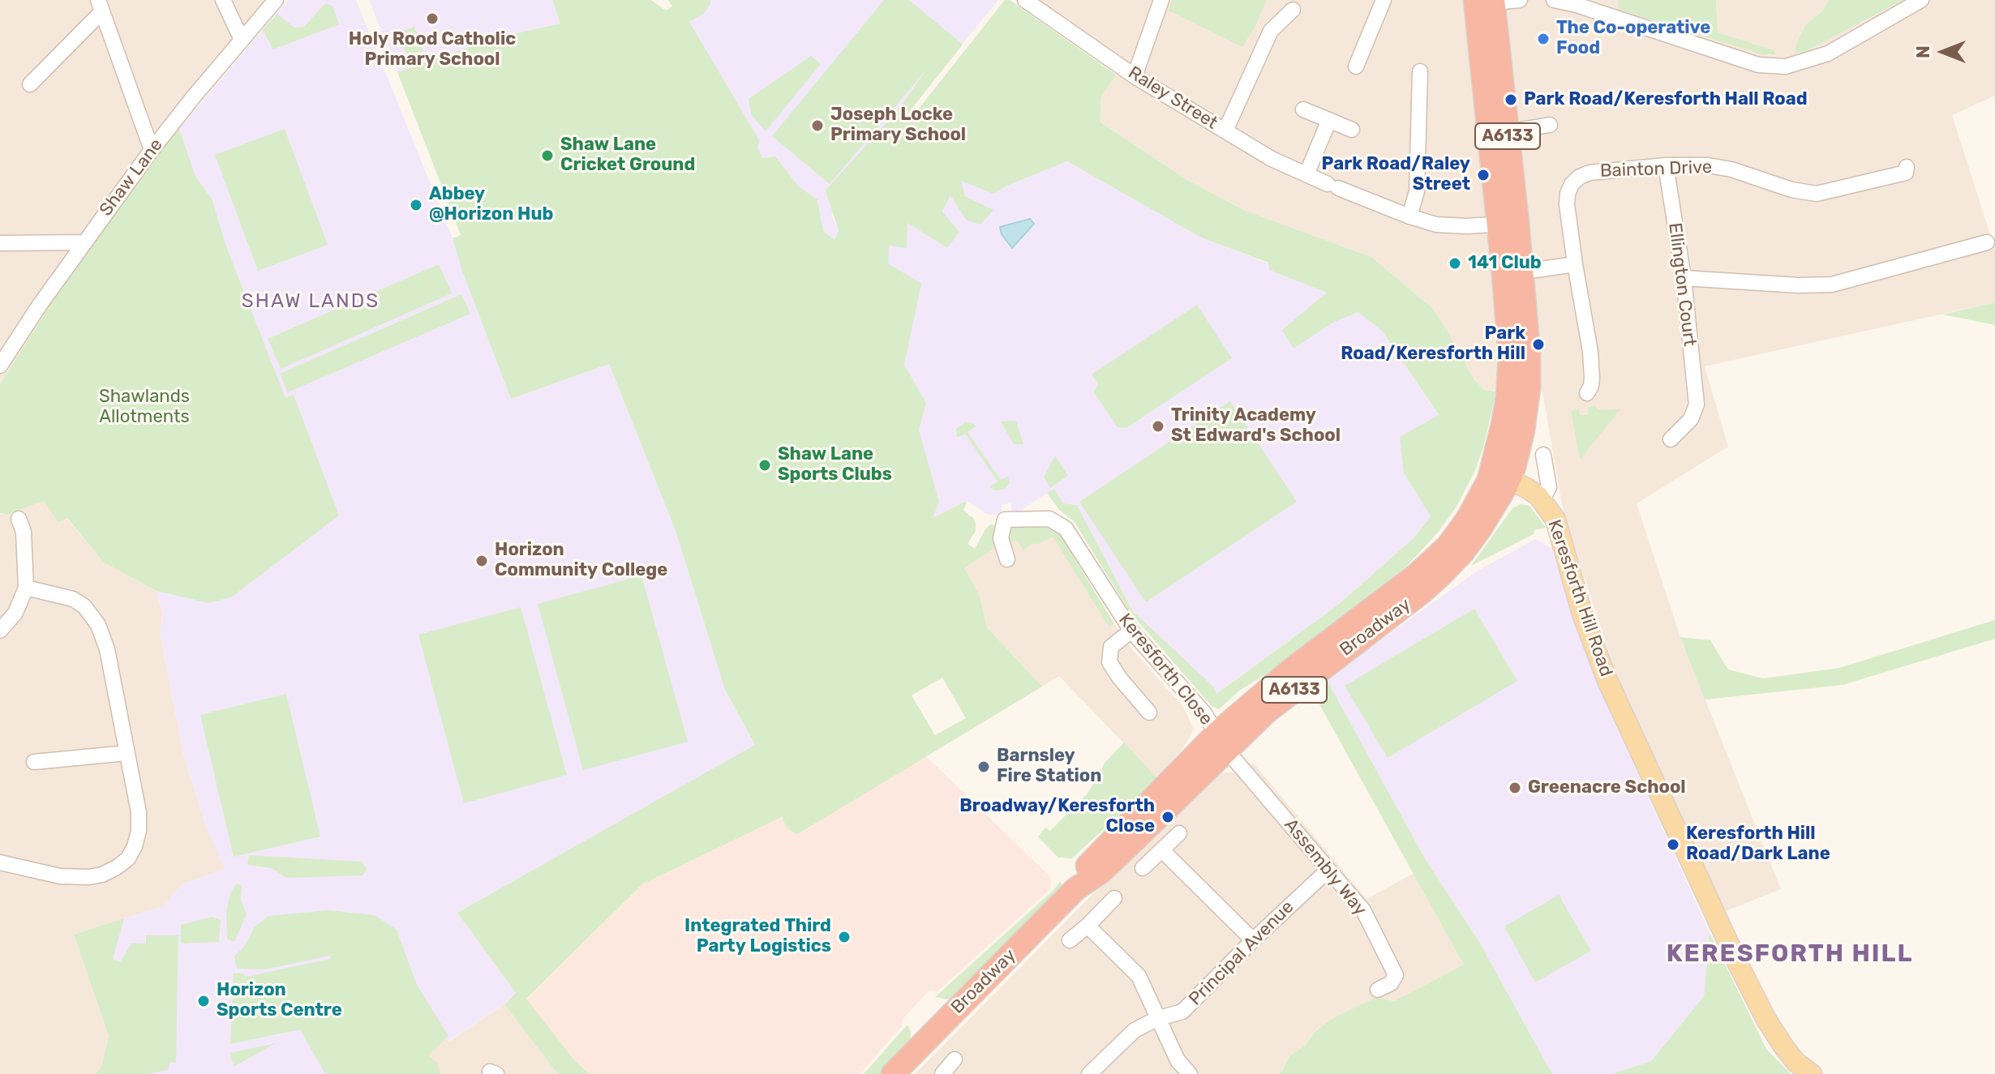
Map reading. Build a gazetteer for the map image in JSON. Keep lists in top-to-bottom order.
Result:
{
  "streets": {
    "highway": ["A6133", "Broadway"],
    "main road": ["Keresforth Hill Road"],
    "street": [
      "Raley Street",
      "Bainton Drive",
      "Shaw Lane",
      "Ellington Court",
      "Keresforth Close",
      "Assembly Way",
      "Principal Avenue"
    ]
  },
  "crossings": [
    ["Raley Street", "A6133"],
    ["A6133", "Keresforth Hill Road"],
    ["A6133", "Broadway"],
    ["Bainton Drive", "Ellington Court"],
    ["Keresforth Hill Road", "Broadway"],
    ["Broadway", "Keresforth Close"],
    ["Broadway", "Assembly Way"],
    ["Keresforth Close", "Assembly Way"],
    ["Assembly Way", "Principal Avenue"]
  ],
  "districts": ["SHAW LANDS", "KERESFORTH HILL"],
  "parks": ["Shawlands Allotments"],
  "places": [
    "Holy Rood Catholic Primary School",
    "The Co-operative Food",
    "Park Road/Keresforth Hall Road",
    "Joseph Locke Primary School",
    "Shaw Lane Cricket Ground",
    "Park Road/Raley Street",
    "Abbey @Horizon Hub",
    "141 Club",
    "Park Road/Keresforth Hill",
    "Trinity Academy St Edward's School",
    "Shaw Lane Sports Clubs",
    "Horizon Community College",
    "Barnsley Fire Station",
    "Greenacre School",
    "Broadway/Keresforth Close",
    "Keresforth Hill Road/Dark Lane",
    "Integrated Third Party Logistics",
    "Horizon Sports Centre"
  ],
  "north": "left"
}
